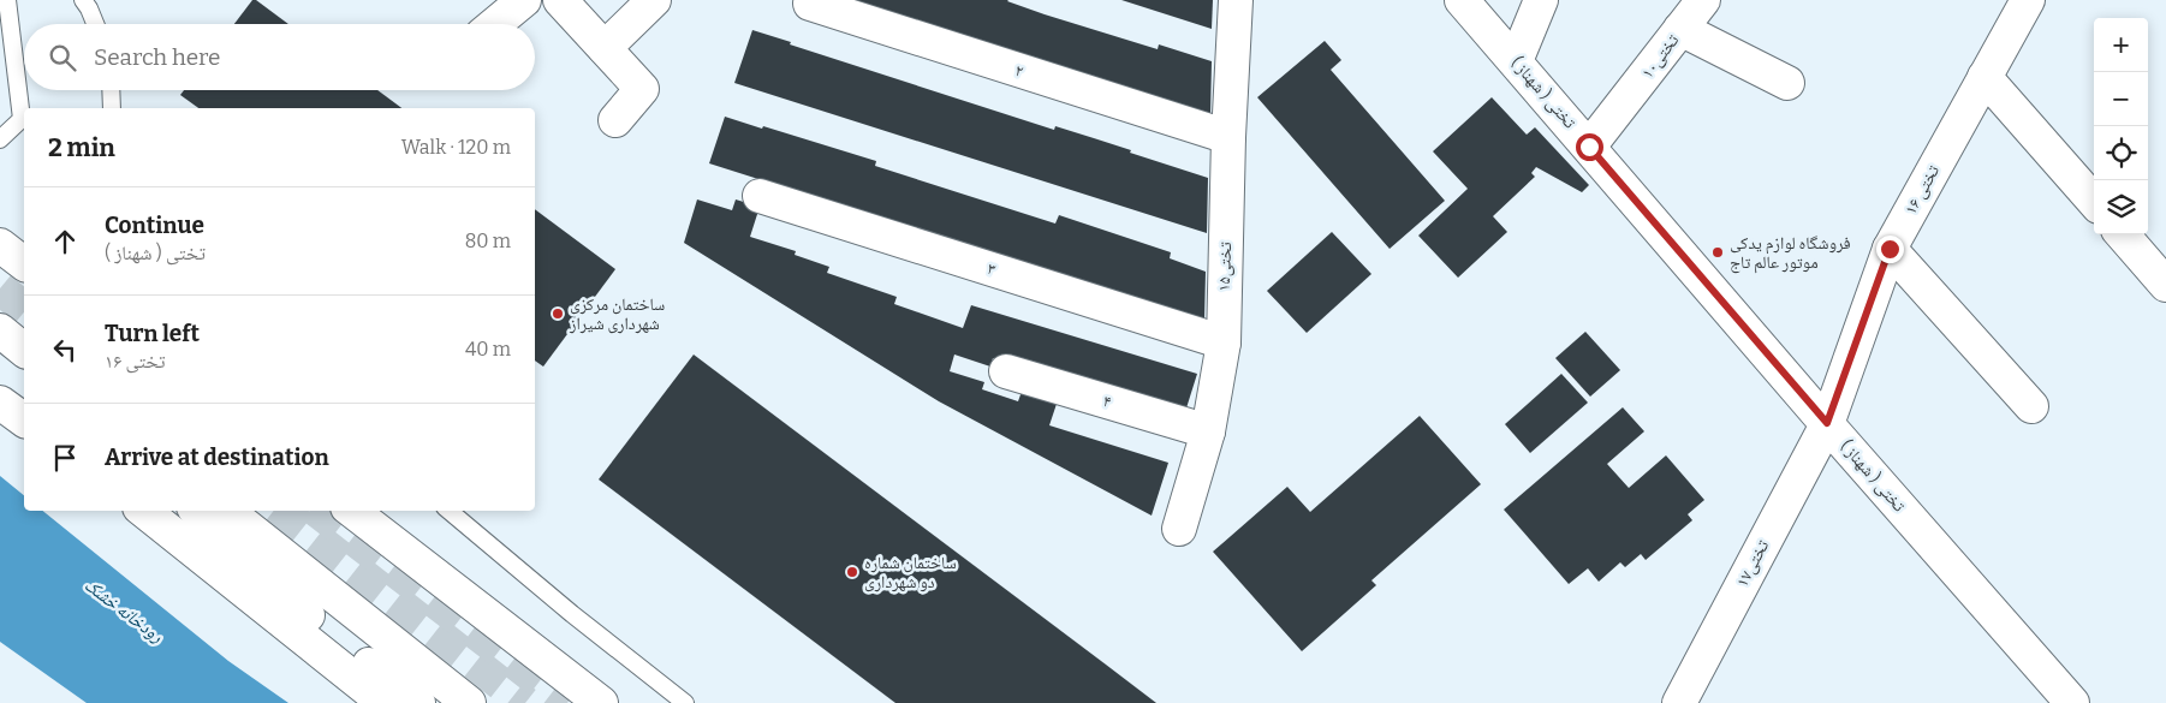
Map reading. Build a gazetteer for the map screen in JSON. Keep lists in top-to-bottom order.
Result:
{
  "streets": {
    "street": [
      "تختی۱۰",
      "۲",
      "تختی ( شهناز )",
      "تختی ۱۶",
      "تختی۱۵",
      "۳",
      "۴",
      "تختی۱۷"
    ]
  },
  "crossings": [
    ["تختی۱۰", "تختی ( شهناز )"],
    ["۲", "تختی۱۵"],
    ["تختی ( شهناز )", "تختی ۱۶"],
    ["تختی ( شهناز )", "تختی۱۷"],
    ["تختی ۱۶", "تختی۱۷"],
    ["تختی۱۵", "۳"],
    ["تختی۱۵", "۴"]
  ],
  "water": ["رودخانه خشک"],
  "places": ["فروشگاه لوازم یدکی موتور عالم تاج", "ساختمان مرکزی شهرداری شیراز", "ساختمان شماره دو شهرداری"],
  "page": {
    "map_buttons": ["+", "−"],
    "search": "Search here",
    "heading": ["2 min", "Walk · 120 m"],
    "list": [
      ["Continue", "تختی ( شهناز )", "80 m"],
      ["Turn left", "تختی ۱۶", "40 m"],
      "Arrive at destination"
    ]
  }
}
